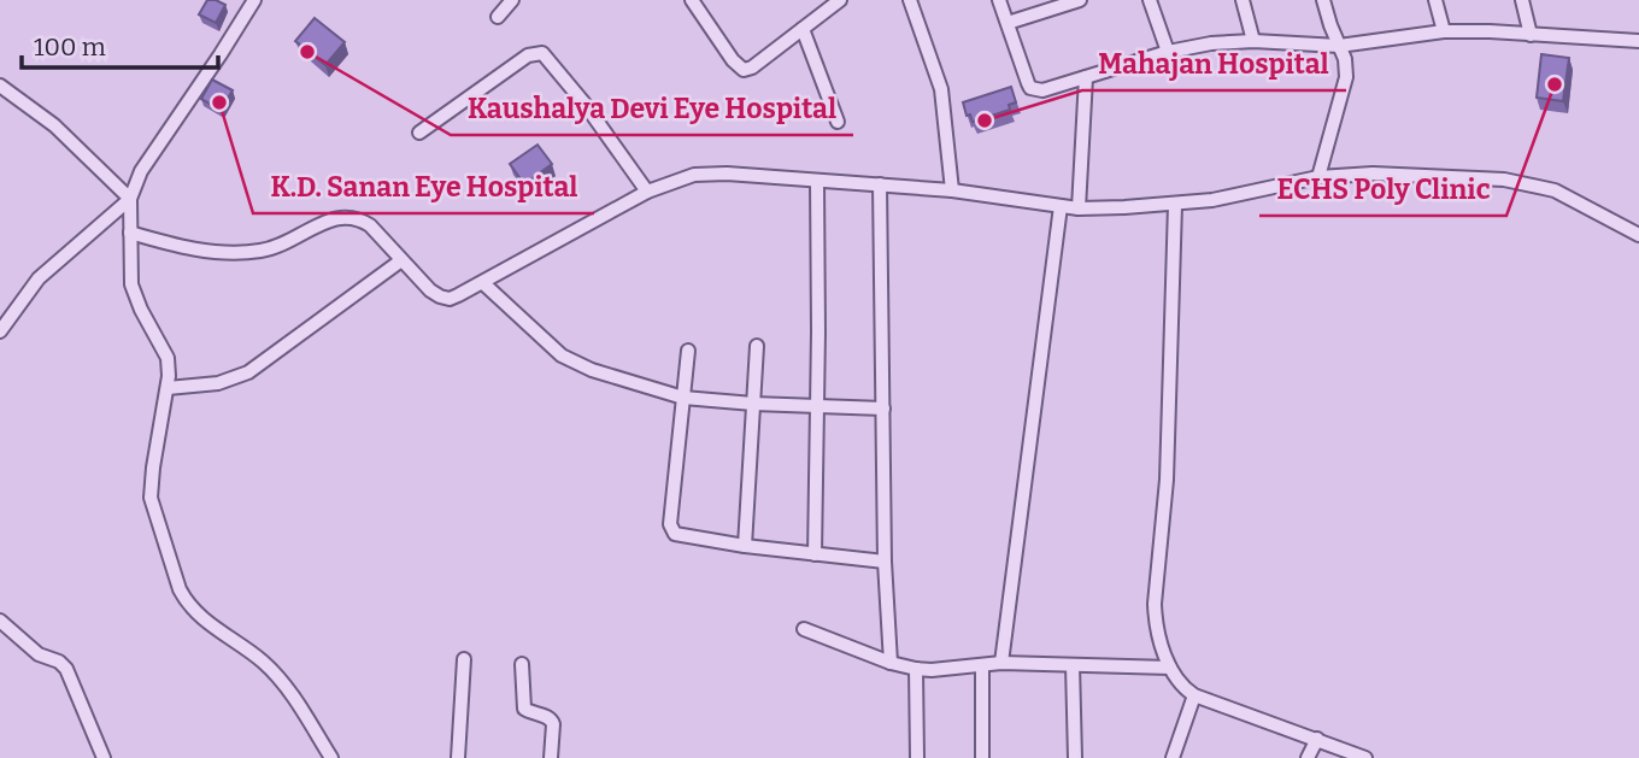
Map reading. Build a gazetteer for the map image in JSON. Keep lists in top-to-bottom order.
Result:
{
  "places": [
    "Kaushalya Devi Eye Hospital",
    "ECHS Poly Clinic",
    "K.D. Sanan Eye Hospital",
    "Mahajan Hospital"
  ],
  "scale_bar": "100 m"
}
